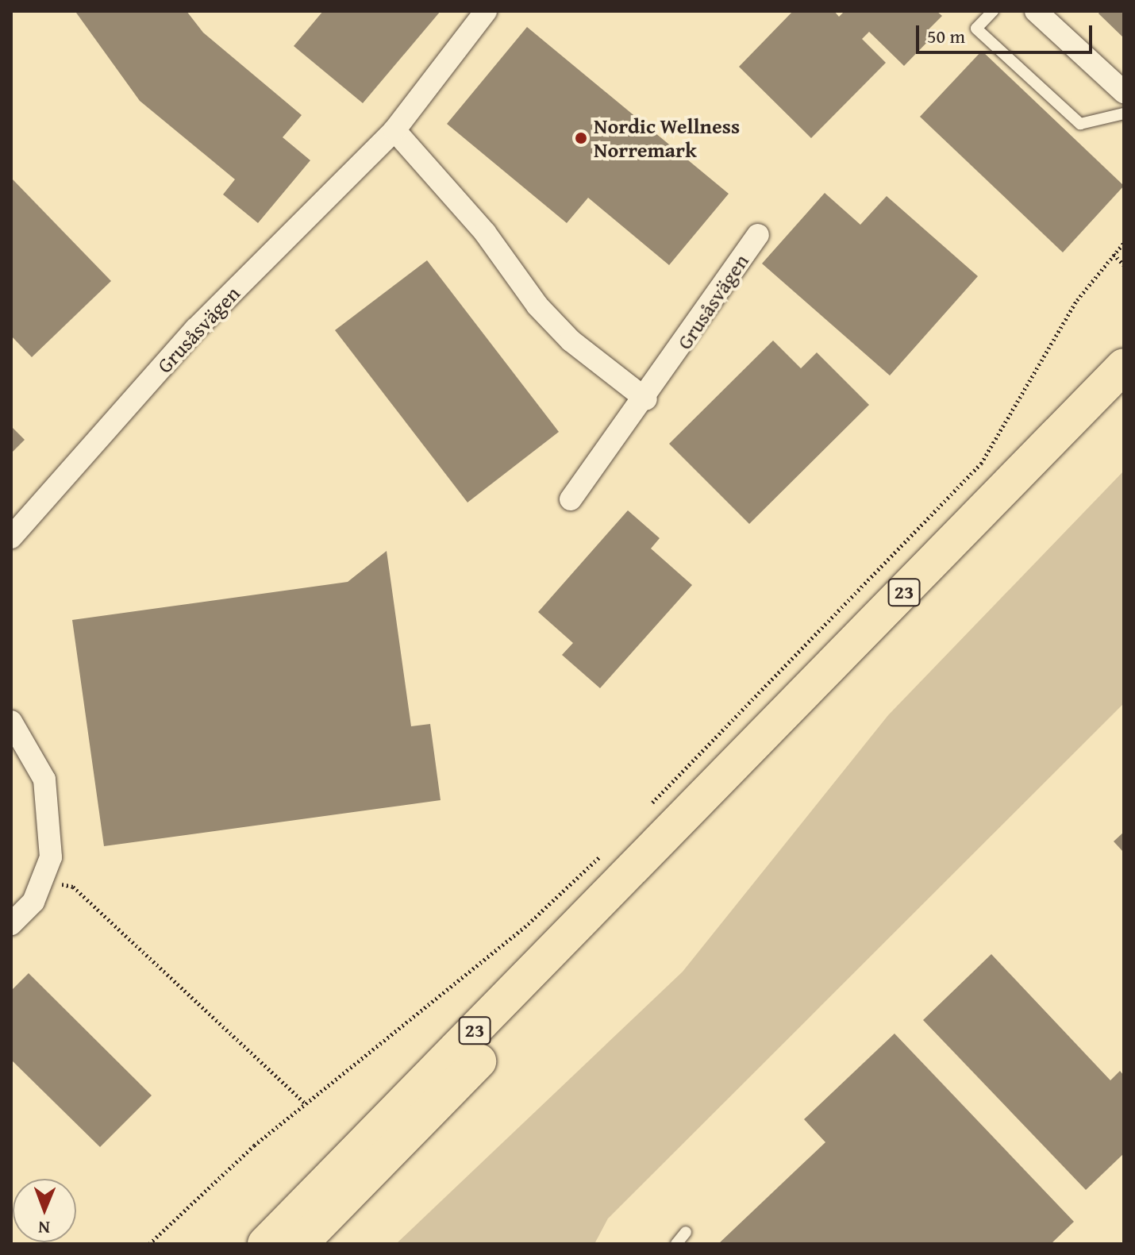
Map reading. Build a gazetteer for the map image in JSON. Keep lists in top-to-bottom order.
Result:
{
  "streets": {
    "main road": ["23"],
    "street": ["Grusåsvägen"]
  },
  "places": ["Nordic Wellness Norremark"],
  "scale_bar": "50 m",
  "north": "bottom"
}
